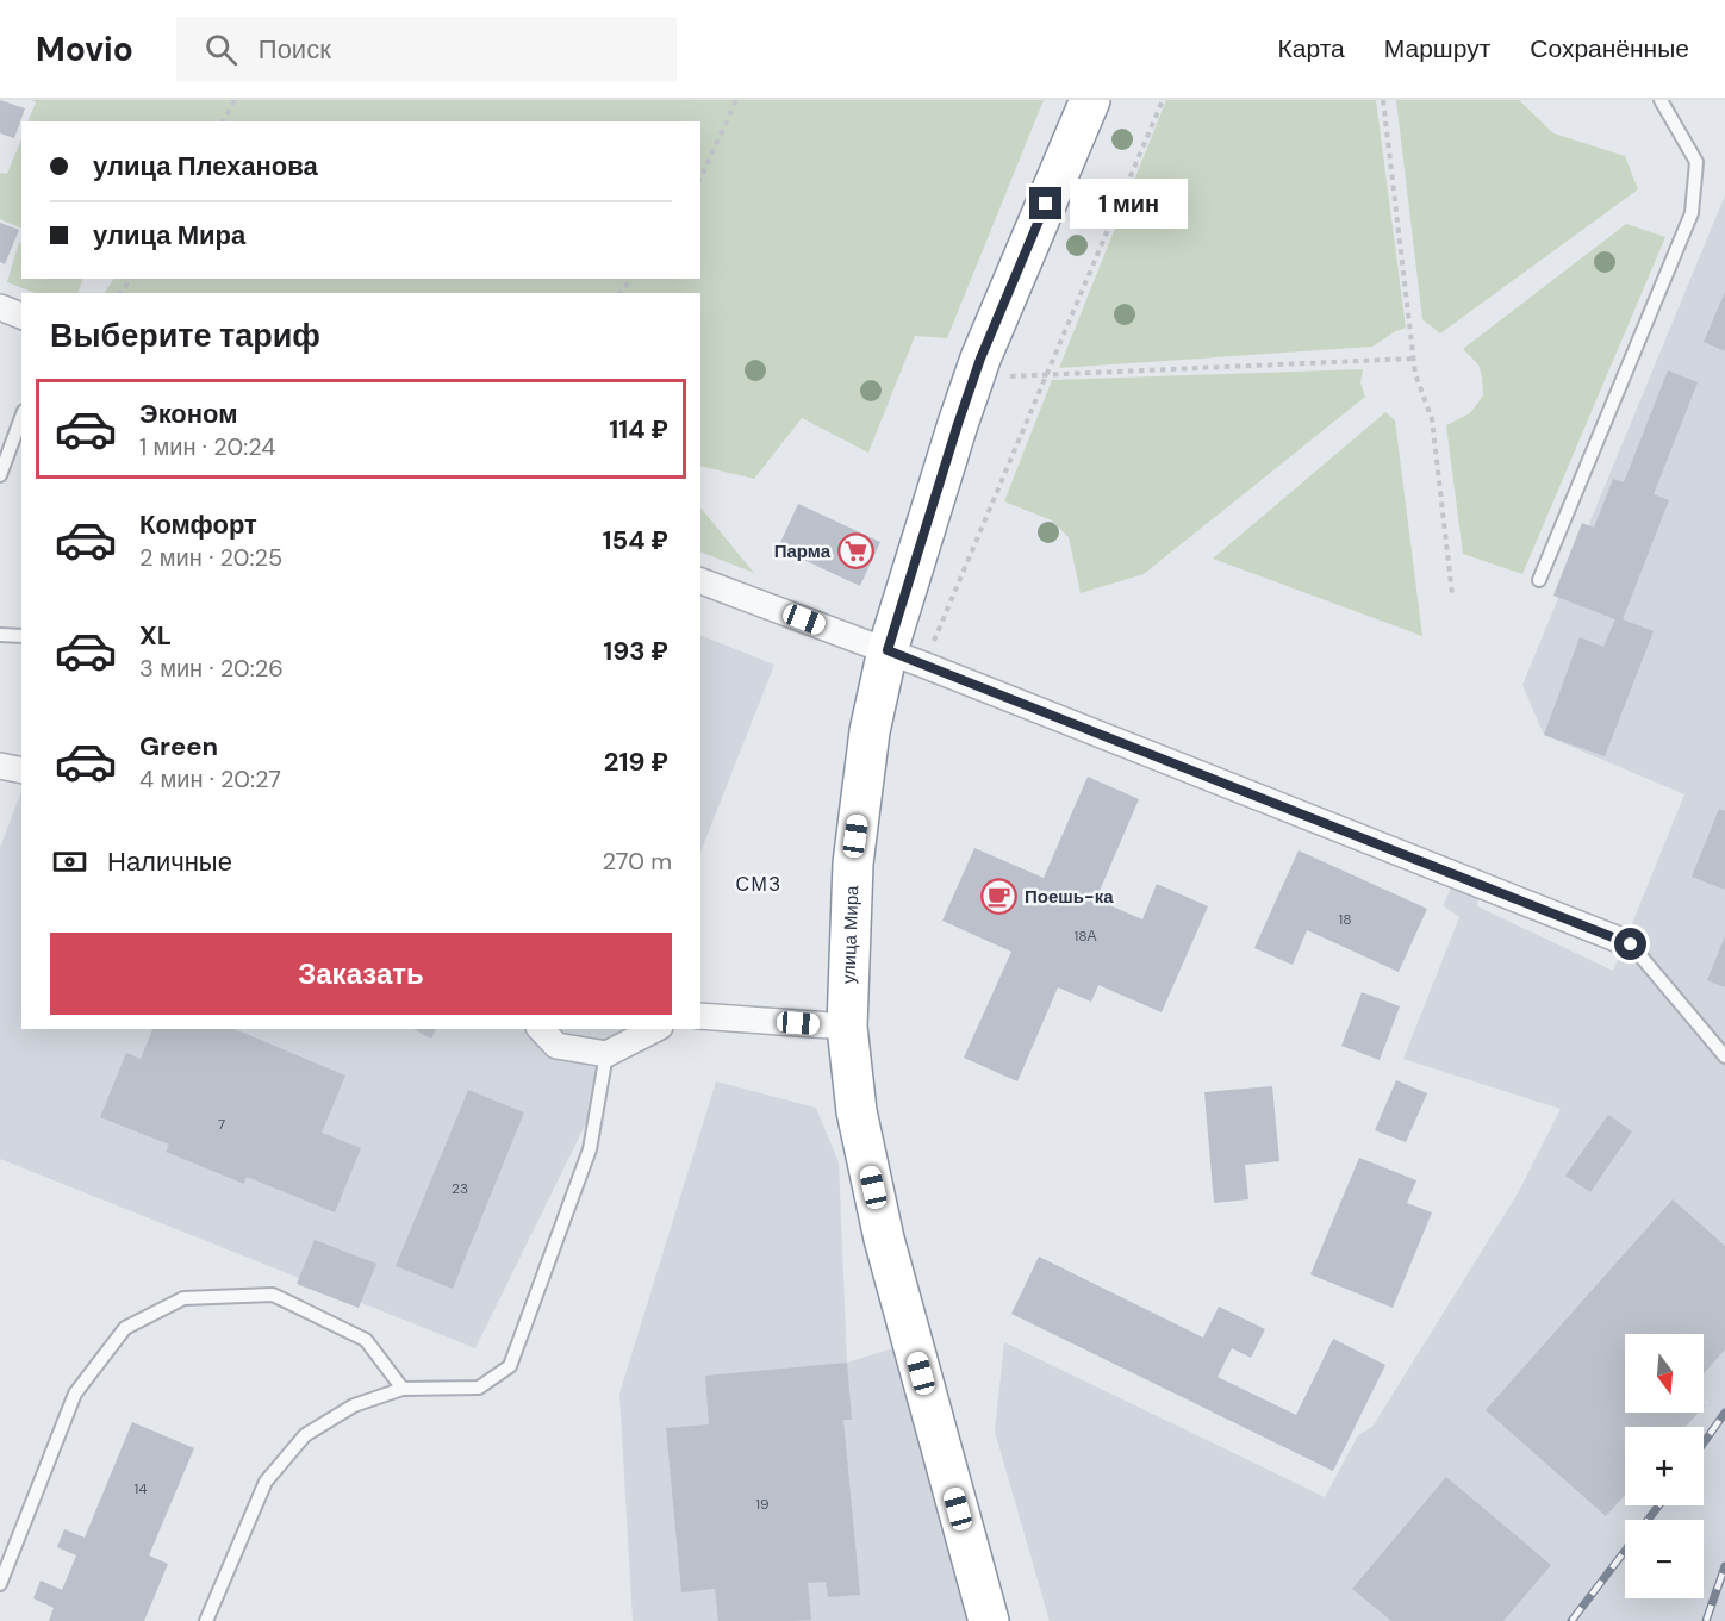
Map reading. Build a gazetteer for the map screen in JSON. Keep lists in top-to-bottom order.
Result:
{
  "streets": {
    "highway": ["улица Мира"]
  },
  "districts": ["СМЗ"],
  "places": {
    "supermarket": ["Парма"],
    "cafe": ["Поешь-ка"]
  },
  "house_numbers": [
    "18",
    "18А",
    "7",
    "23",
    "14",
    "19"
  ],
  "north": "bottom",
  "page": {
    "header": "Movio",
    "search": "Поиск",
    "nav": ["Карта", "Маршрут", "Сохранённые"],
    "banner": ["улица Плеханова", "улица Мира"],
    "bubble": "1 мин",
    "heading": "Выберите тариф",
    "list": [
      {
        "name": "Эконом",
        "note": "1 мин · 20:24",
        "value": "114 ₽"
      },
      {
        "name": "Комфорт",
        "note": "2 мин · 20:25",
        "value": "154 ₽"
      },
      {
        "name": "XL",
        "note": "3 мин · 20:26",
        "value": "193 ₽"
      },
      {
        "name": "Green",
        "note": "4 мин · 20:27",
        "value": "219 ₽"
      }
    ],
    "pay": ["Наличные", "270 m"],
    "buttons": "Заказать",
    "map_buttons": ["+", "−"]
  }
}
